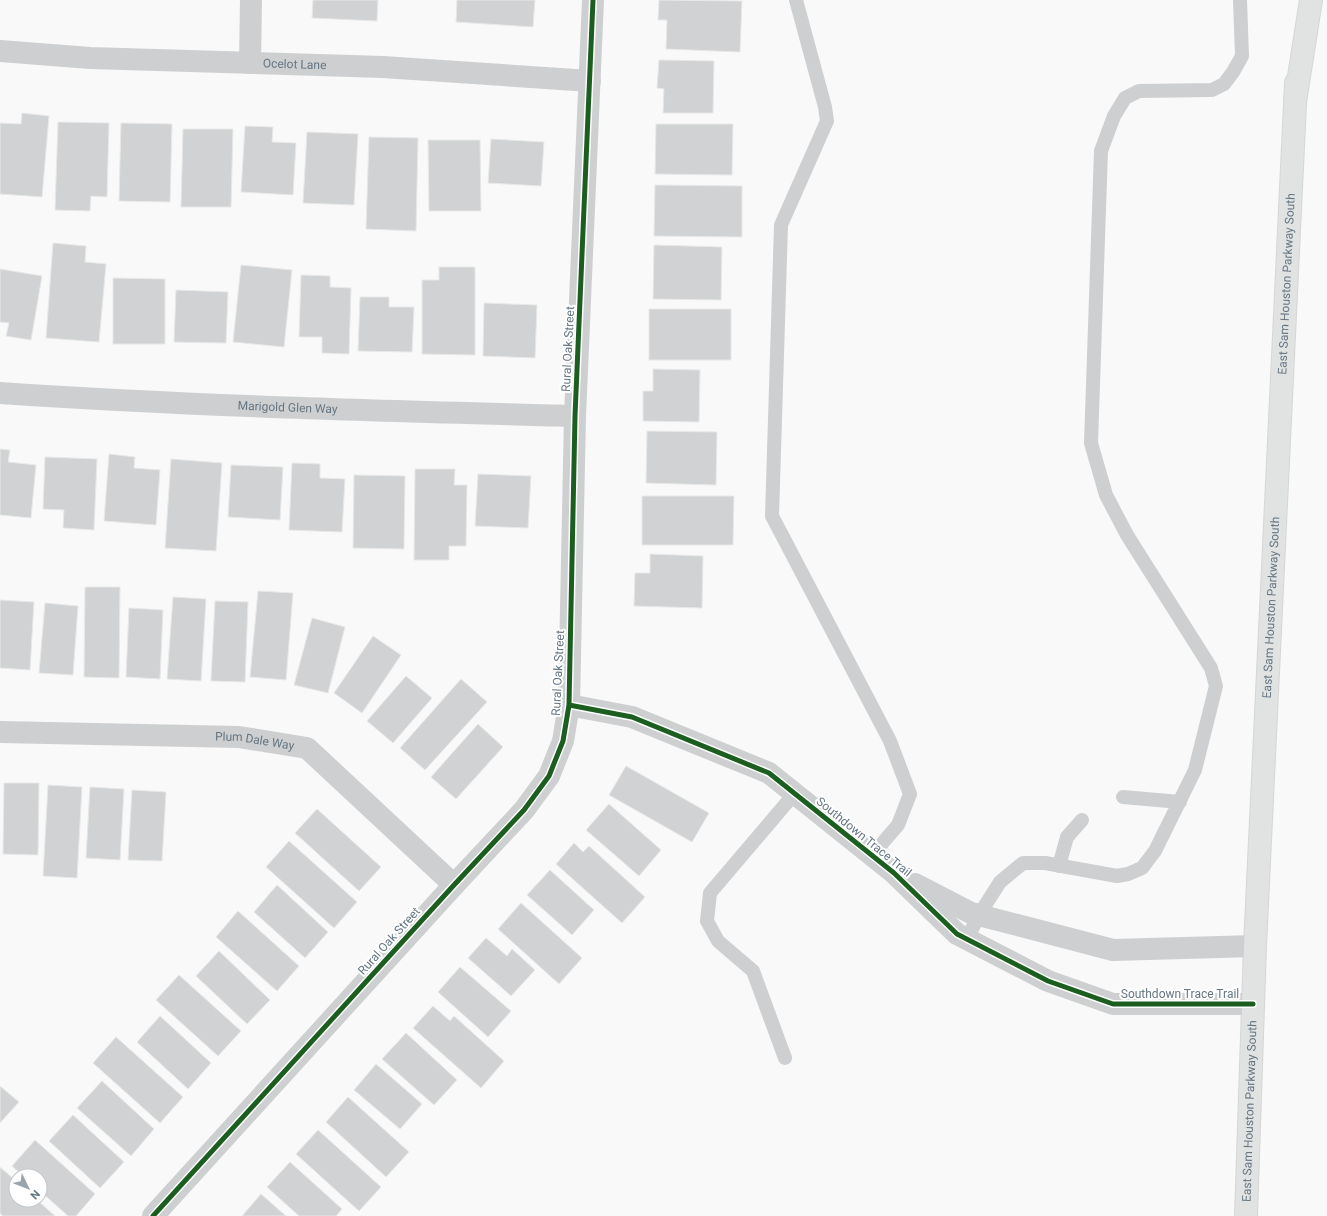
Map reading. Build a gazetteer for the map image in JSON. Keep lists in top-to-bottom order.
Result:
{
  "streets": {
    "main road": ["East Sam Houston Parkway South"],
    "street": [
      "Ocelot Lane",
      "Rural Oak Street",
      "Marigold Glen Way",
      "Plum Dale Way",
      "Southdown Trace Trail"
    ]
  },
  "crossings": [
    ["Ocelot Lane", "Rural Oak Street"],
    ["East Sam Houston Parkway South", "Southdown Trace Trail"],
    ["Rural Oak Street", "Marigold Glen Way"],
    ["Rural Oak Street", "Plum Dale Way"],
    ["Rural Oak Street", "Southdown Trace Trail"]
  ],
  "north": "bottom right"
}
